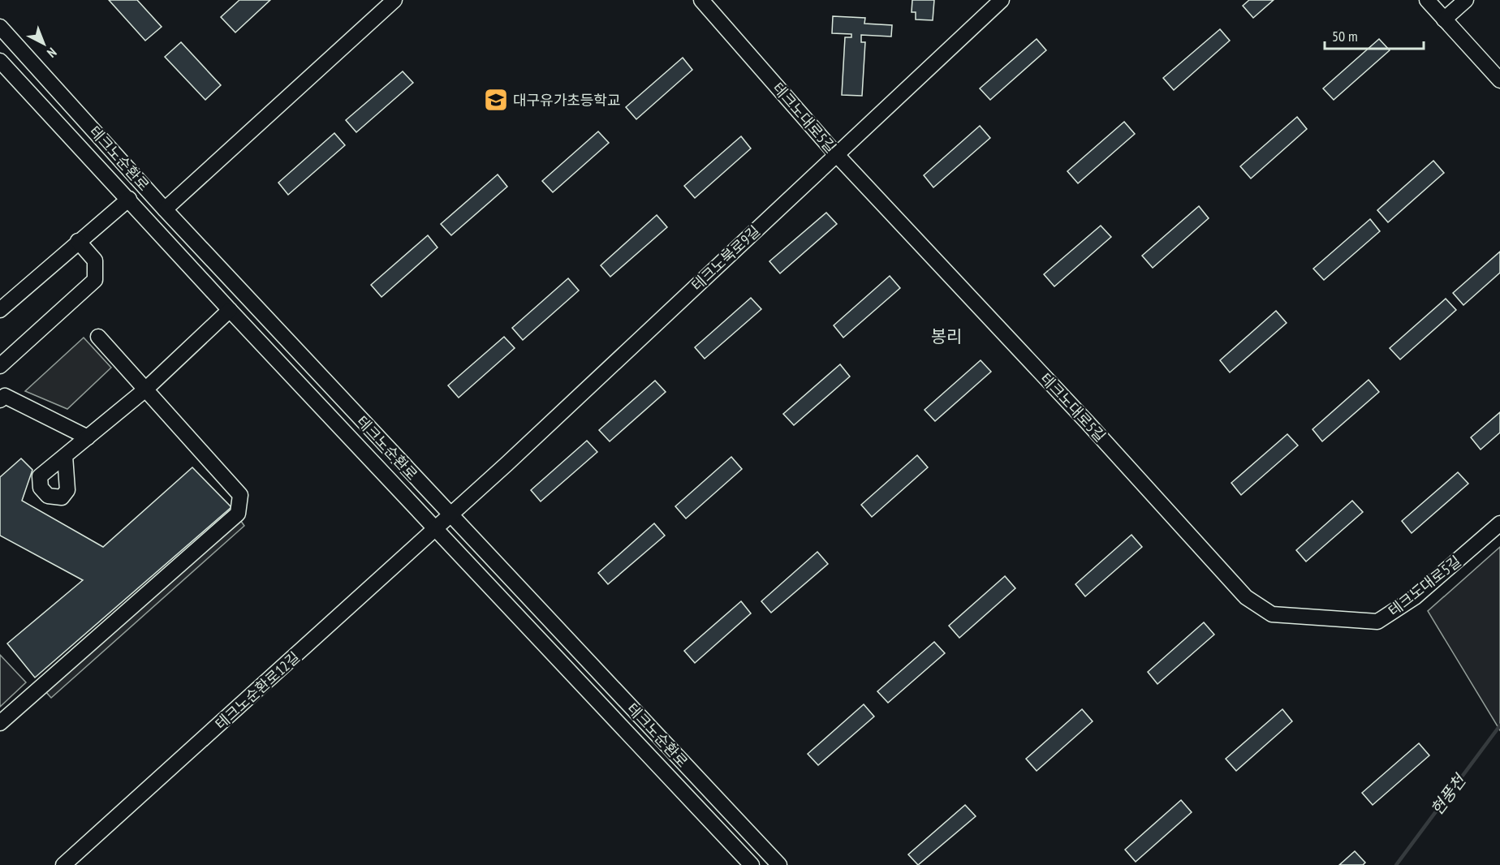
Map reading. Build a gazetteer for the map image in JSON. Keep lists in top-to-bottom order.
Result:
{
  "streets": {
    "street": [
      "테크노대로5길",
      "테크노순환로",
      "테크노북로9길",
      "테크노순환로12길"
    ]
  },
  "crossings": [
    ["테크노대로5길", "테크노북로9길"],
    ["테크노순환로", "테크노북로9길"],
    ["테크노순환로", "테크노순환로12길"],
    ["테크노북로9길", "테크노순환로12길"]
  ],
  "districts": ["봉리"],
  "water": ["현풍천"],
  "places": {
    "school or university": ["대구유가초등학교"]
  },
  "scale_bar": "50 m",
  "north": "bottom right"
}
